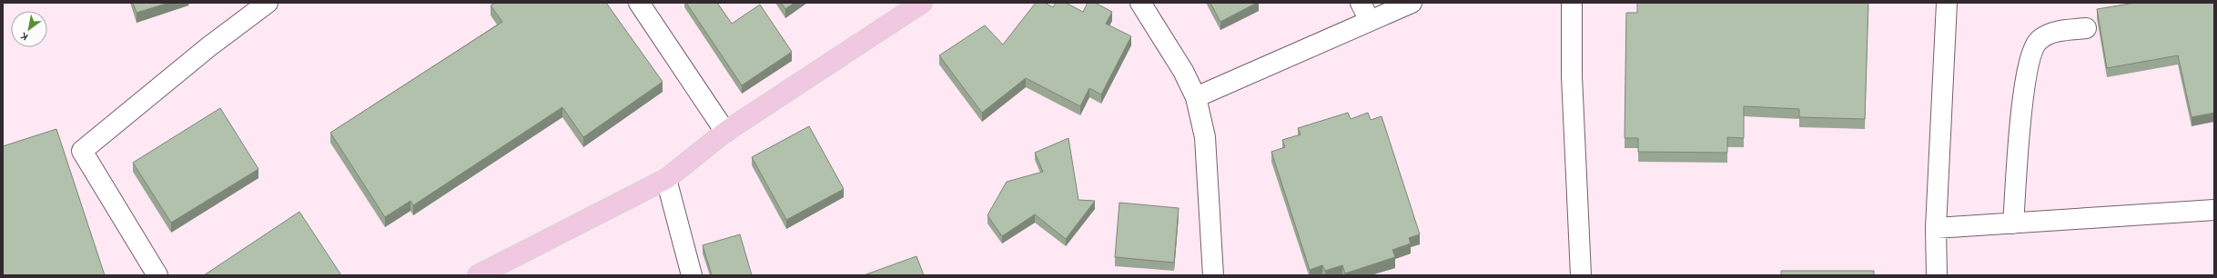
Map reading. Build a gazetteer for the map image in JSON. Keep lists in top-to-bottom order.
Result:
{
  "north": "bottom left"
}
